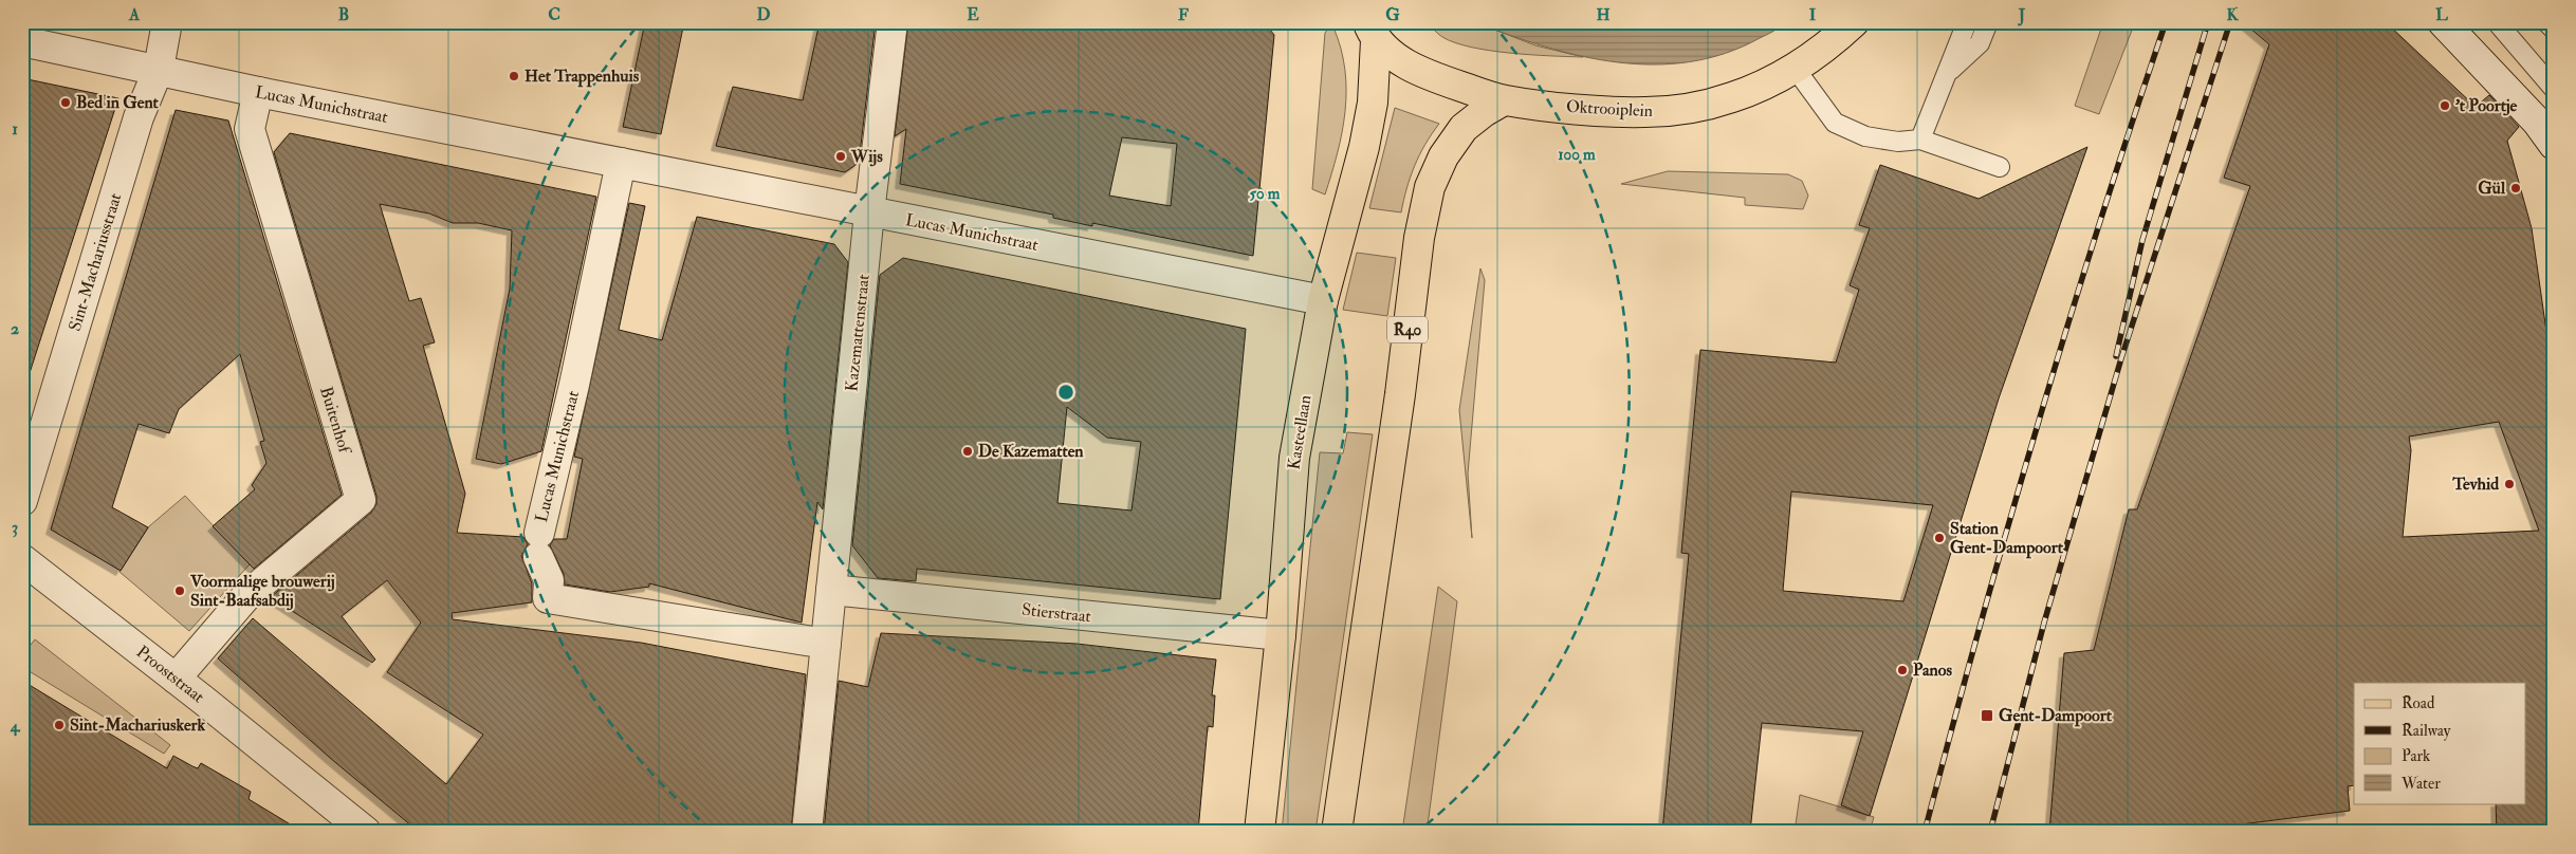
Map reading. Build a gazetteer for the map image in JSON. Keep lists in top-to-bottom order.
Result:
{
  "streets": {
    "main road": ["Oktrooiplein", "R40", "Kasteellaan"],
    "street": [
      "Lucas Munichstraat",
      "Sint-Machariusstraat",
      "Kazemattenstraat",
      "Buitenhof",
      "Stierstraat",
      "Prooststraat"
    ]
  },
  "crossings": [
    ["Lucas Munichstraat", "Sint-Machariusstraat"],
    ["Lucas Munichstraat", "Kazemattenstraat"],
    ["Lucas Munichstraat", "Buitenhof"],
    ["Lucas Munichstraat", "Kasteellaan"],
    ["Oktrooiplein", "R40"],
    ["Oktrooiplein", "Kasteellaan"],
    ["Kazemattenstraat", "Stierstraat"],
    ["Buitenhof", "Prooststraat"],
    ["Kasteellaan", "Stierstraat"]
  ],
  "places": {
    "other": [
      "Het Trappenhuis",
      "Bed in Gent",
      "'t Poortje",
      "Wijs",
      "Gül",
      "De Kazematten",
      "Tevhid",
      "Station Gent-Dampoort",
      "Voormalige brouwerij Sint-Baafsabdij",
      "Panos",
      "Sint-Machariuskerk"
    ],
    "transit": ["Gent-Dampoort"]
  },
  "legend": [
    "Road",
    "Railway",
    "Park",
    "Water"
  ],
  "grid": {
    "columns": [
      "A",
      "B",
      "C",
      "D",
      "E",
      "F",
      "G",
      "H",
      "I",
      "J",
      "K",
      "L"
    ],
    "rows": [
      "1",
      "2",
      "3",
      "4"
    ]
  },
  "rings": ["100 m", "50 m"]
}
